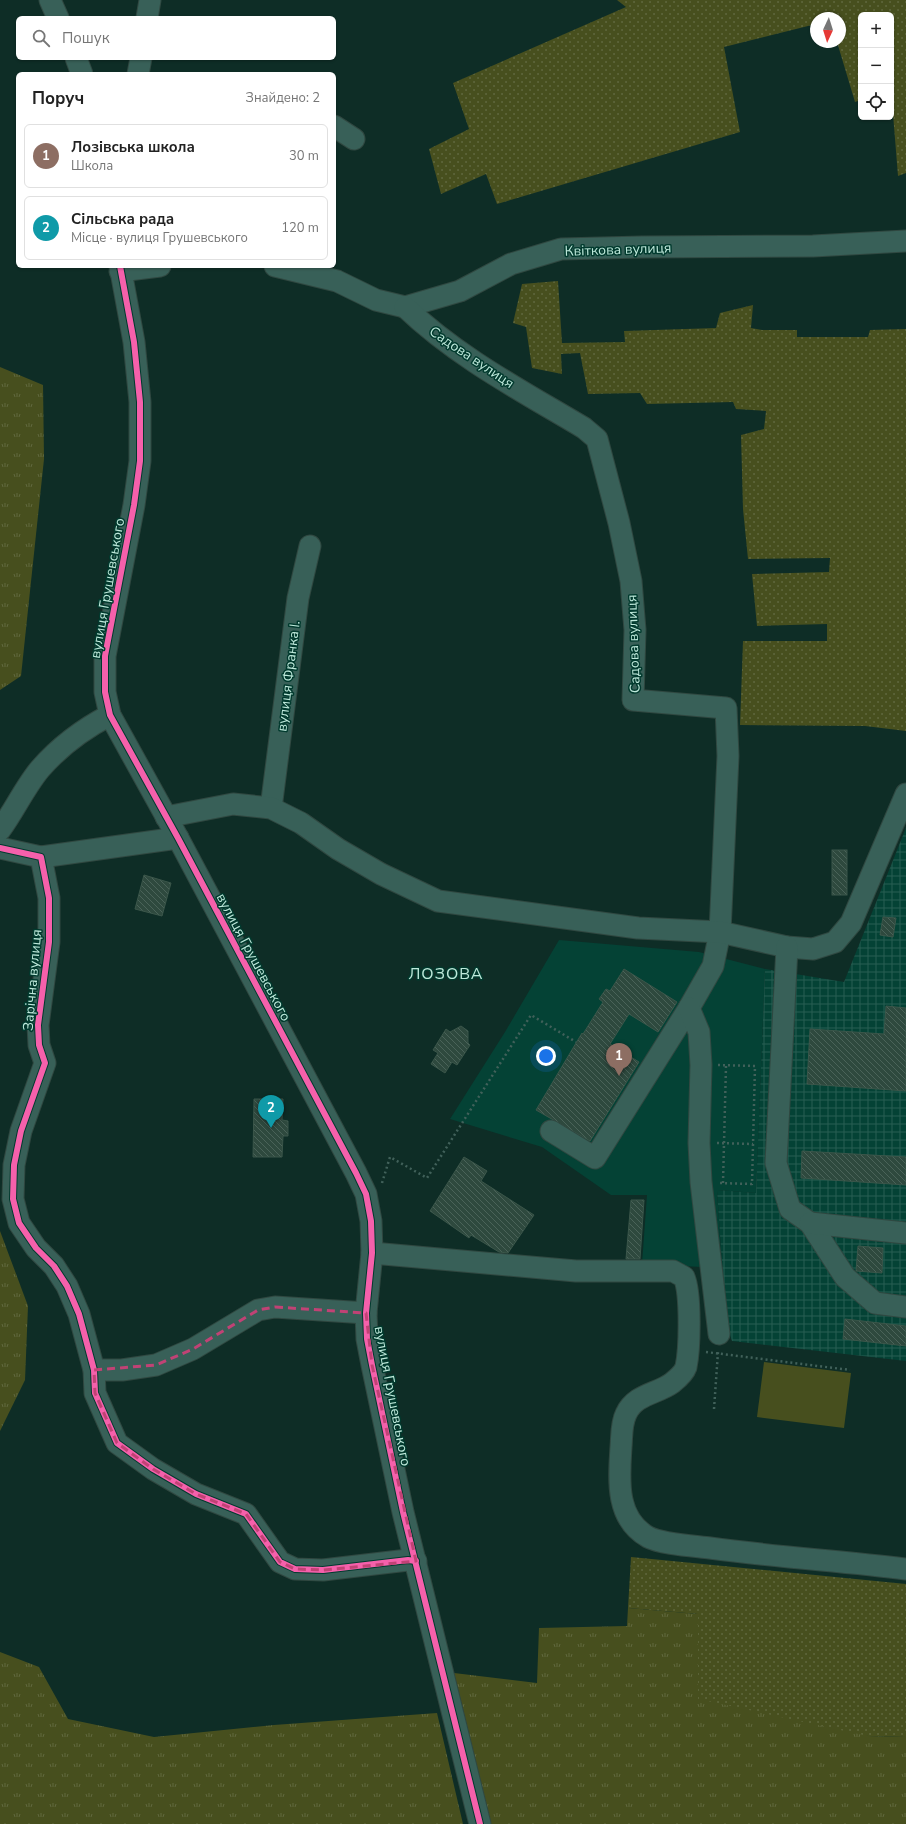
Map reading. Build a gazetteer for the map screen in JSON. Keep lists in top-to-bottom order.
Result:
{
  "streets": {
    "street": [
      "Квіткова вулиця",
      "Садова вулиця",
      "вулиця Грушевського",
      "вулиця Франка І.",
      "Зарічна вулиця"
    ]
  },
  "crossings": [
    ["Квіткова вулиця", "Садова вулиця"],
    ["вулиця Грушевського", "Зарічна вулиця"]
  ],
  "districts": ["ЛОЗОВА"],
  "north": "bottom",
  "page": {
    "map_buttons": ["+", "−"],
    "search": "Пошук",
    "heading": ["Поруч", "Знайдено: 2"],
    "list": [
      {
        "mark": "1",
        "name": "Лозівська школа",
        "note": "Школа",
        "value": "30 m"
      },
      {
        "mark": "2",
        "name": "Сільська рада",
        "note": "Місце · вулиця Грушевського",
        "value": "120 m"
      }
    ],
    "pins": ["1", "2"]
  }
}
